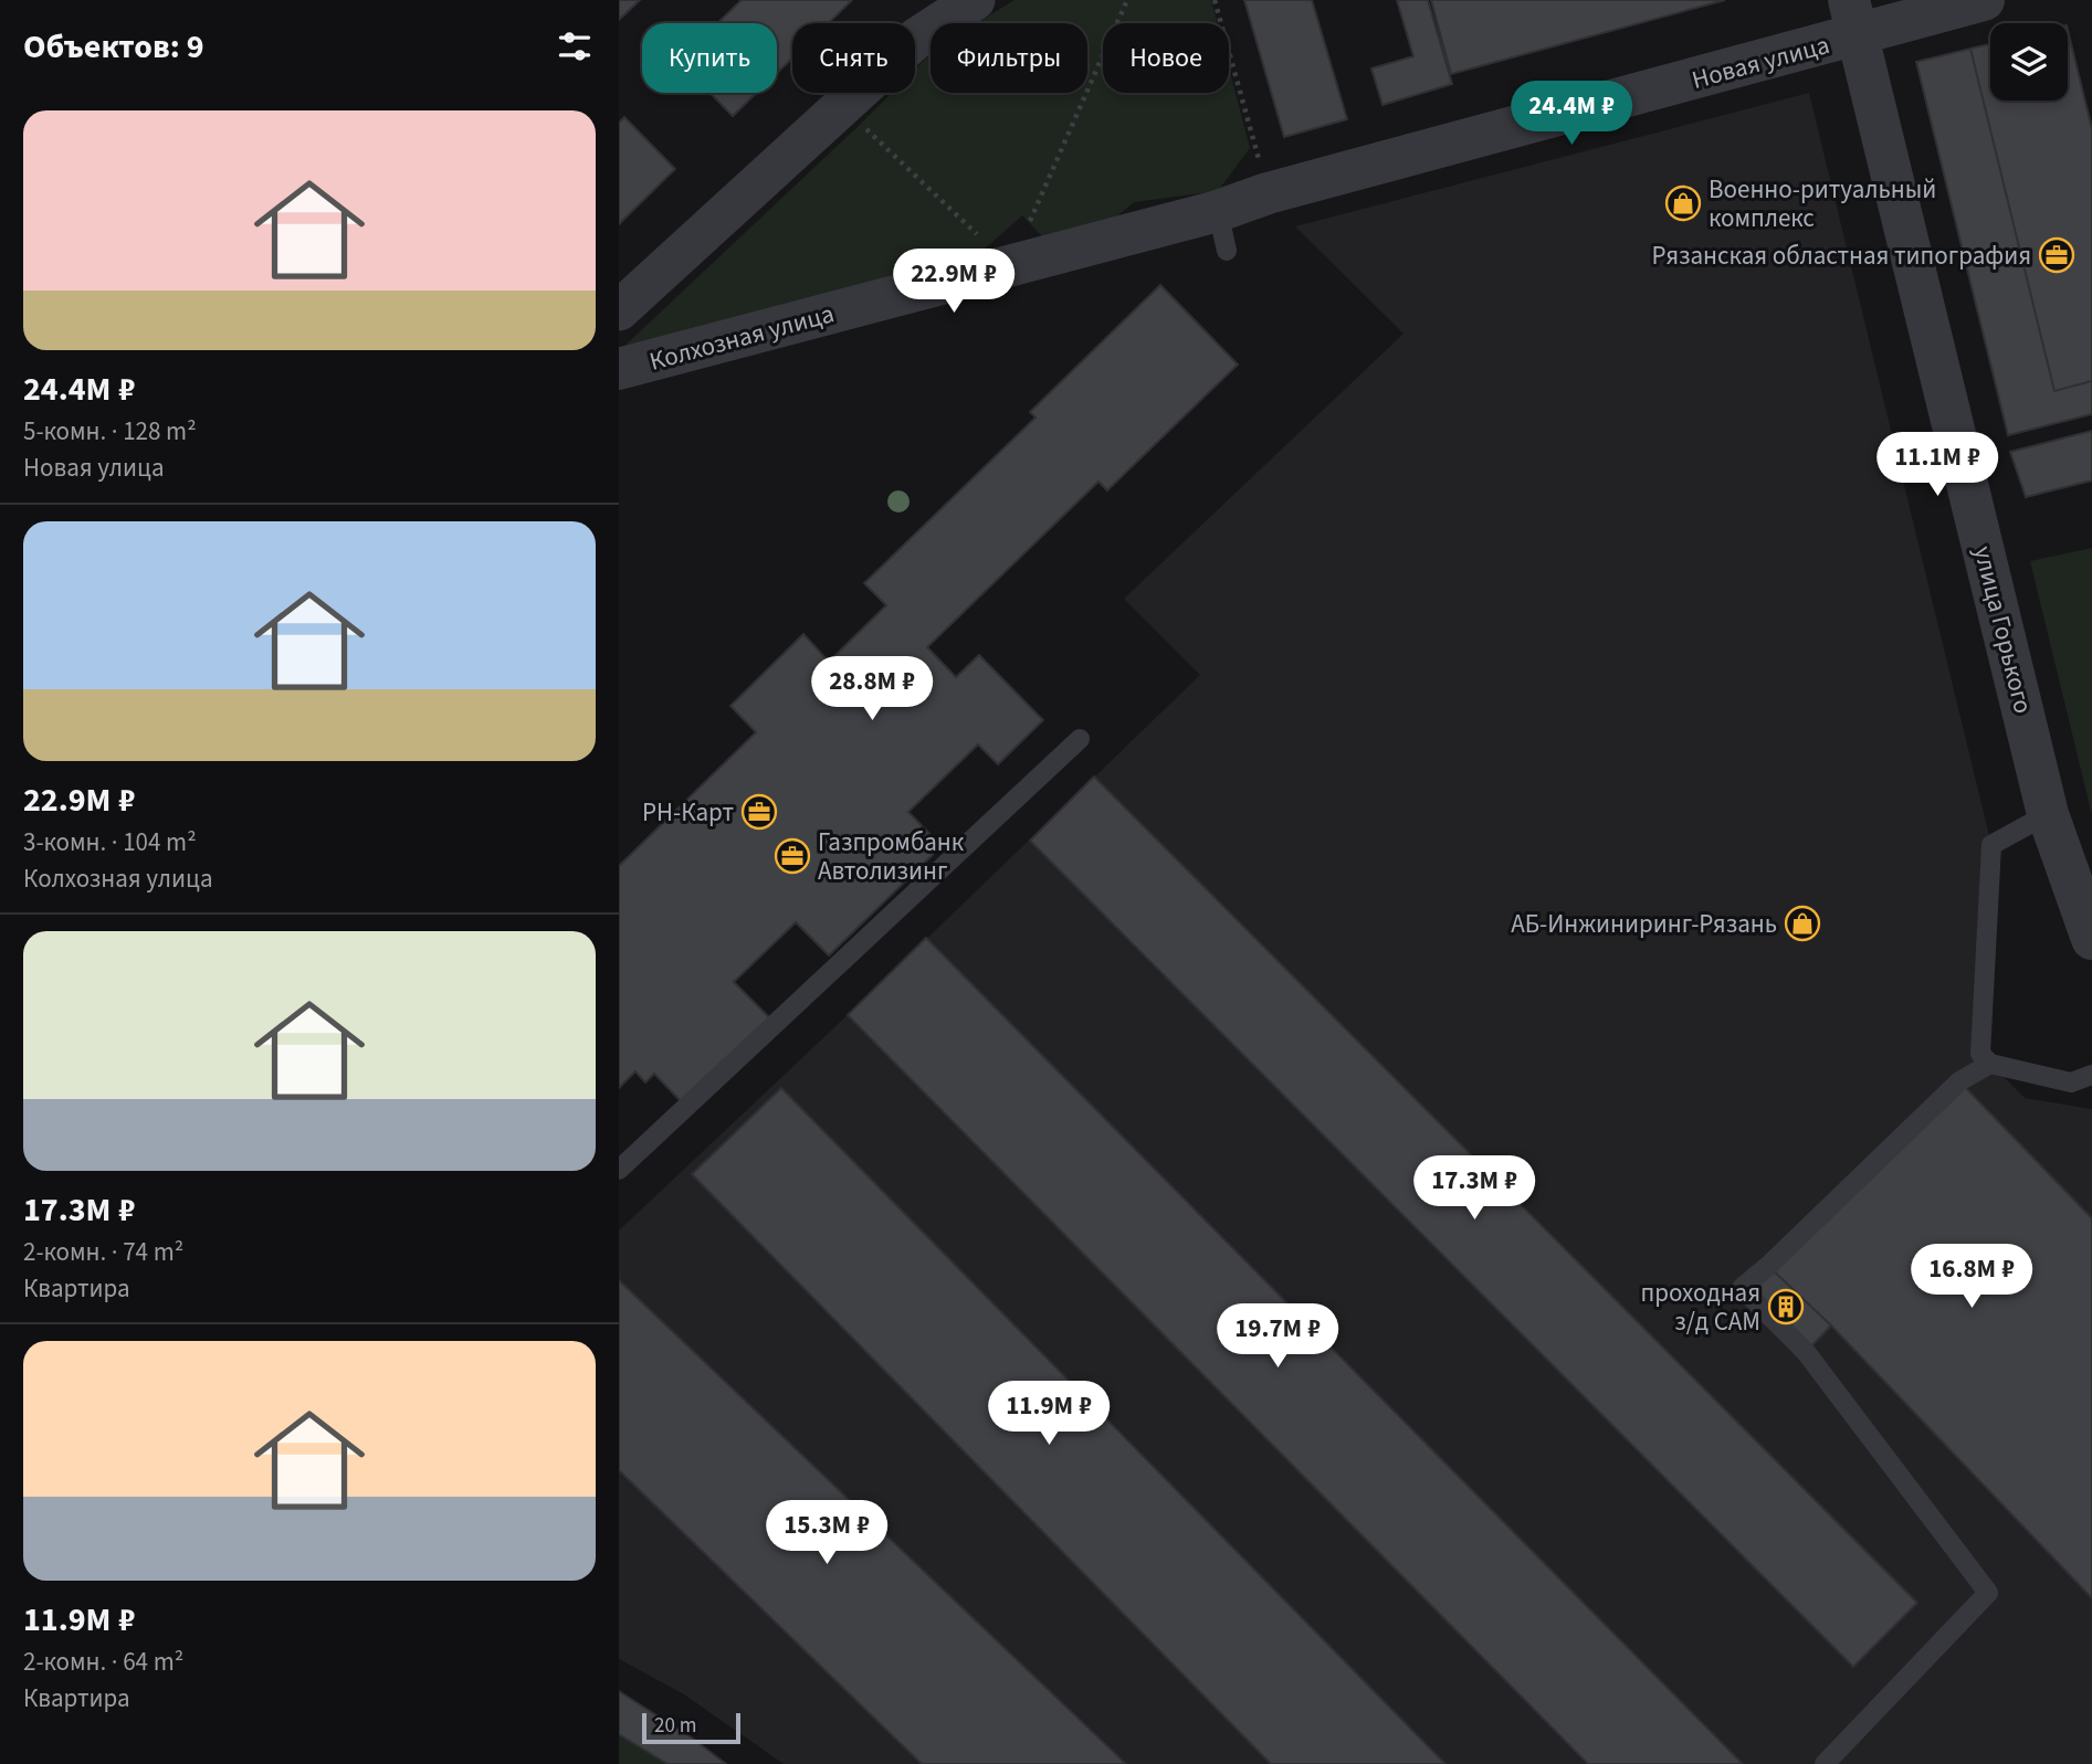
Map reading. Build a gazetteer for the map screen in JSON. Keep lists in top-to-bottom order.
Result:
{
  "streets": {
    "street": ["Новая улица", "Колхозная улица", "улица Горького"]
  },
  "crossings": [
    ["Новая улица", "Колхозная улица"],
    ["Новая улица", "улица Горького"]
  ],
  "places": {
    "shop": ["Военно-ритуальный комплекс", "АБ-Инжиниринг-Рязань"],
    "office": ["Рязанская областная типография", "РН-Карт", "Газпромбанк Автолизинг"],
    "building": ["проходная з/д САМ"]
  },
  "scale_bar": "20 m",
  "page": {
    "heading": "Объектов: 9",
    "chip": [
      "Купить",
      "Снять",
      "Фильтры",
      "Новое"
    ],
    "price": [
      "24.4M ₽",
      "22.9M ₽",
      "11.1M ₽",
      "28.8M ₽",
      "17.3M ₽",
      "16.8M ₽",
      "19.7M ₽",
      "11.9M ₽",
      "15.3M ₽"
    ],
    "list": [
      {
        "name": "24.4M ₽",
        "note": "5-комн. · 128 m² · Новая улица"
      },
      {
        "name": "22.9M ₽",
        "note": "3-комн. · 104 m² · Колхозная улица"
      },
      {
        "name": "17.3M ₽",
        "note": "2-комн. · 74 m² · Квартира"
      },
      {
        "name": "11.9M ₽",
        "note": "2-комн. · 64 m² · Квартира"
      }
    ],
    "scale": "20 m"
  }
}
